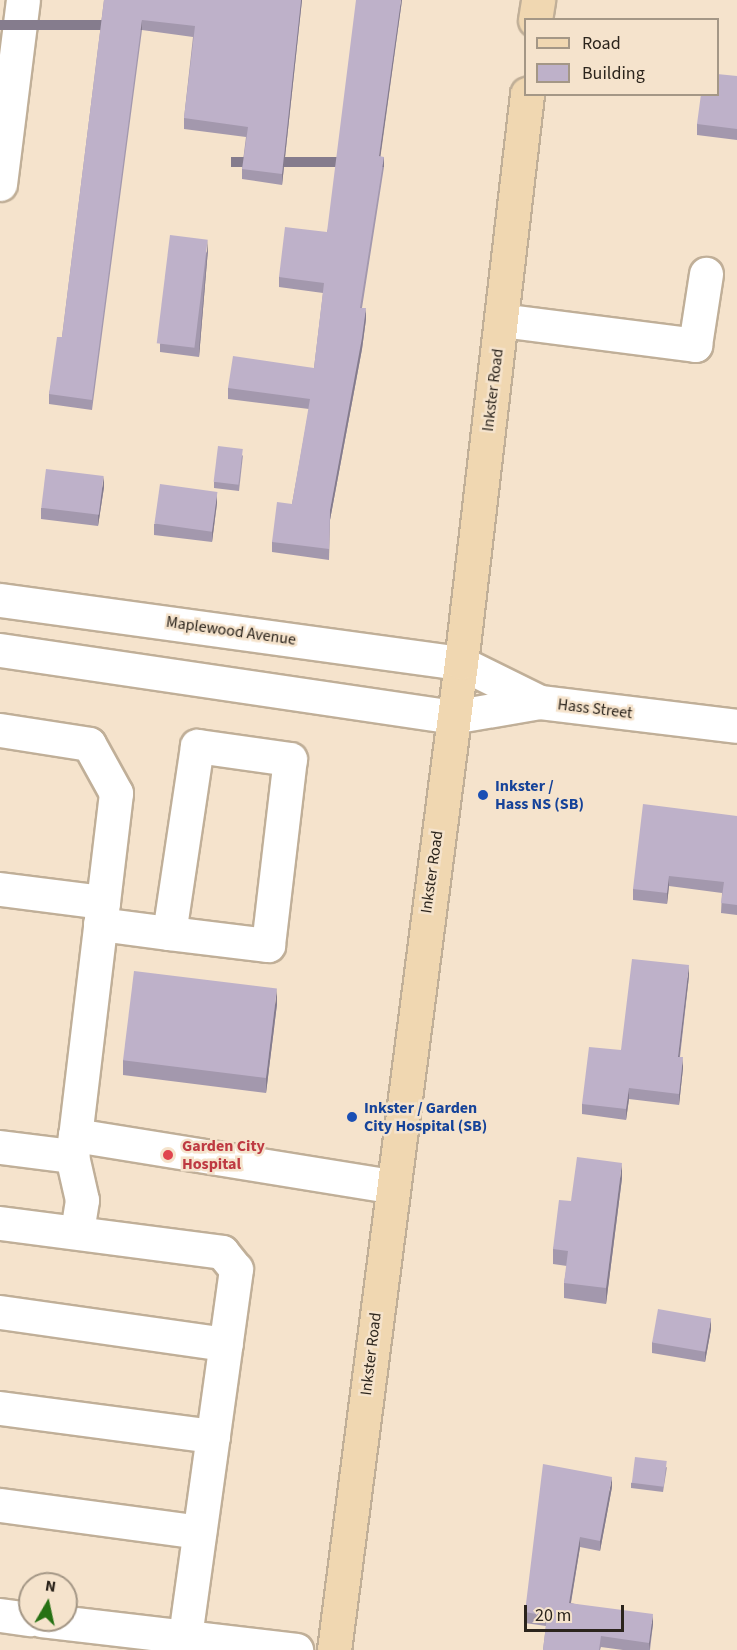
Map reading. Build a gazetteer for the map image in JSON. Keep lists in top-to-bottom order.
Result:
{
  "streets": {
    "main road": ["Inkster Road"],
    "street": ["Maplewood Avenue", "Hass Street"]
  },
  "crossings": [
    ["Inkster Road", "Maplewood Avenue"],
    ["Inkster Road", "Hass Street"],
    ["Maplewood Avenue", "Hass Street"]
  ],
  "places": ["Inkster / Hass NS (SB)", "Inkster / Garden City Hospital (SB)", "Garden City Hospital"],
  "legend": ["Road", "Building"],
  "scale_bar": "20 m",
  "north": "top"
}
